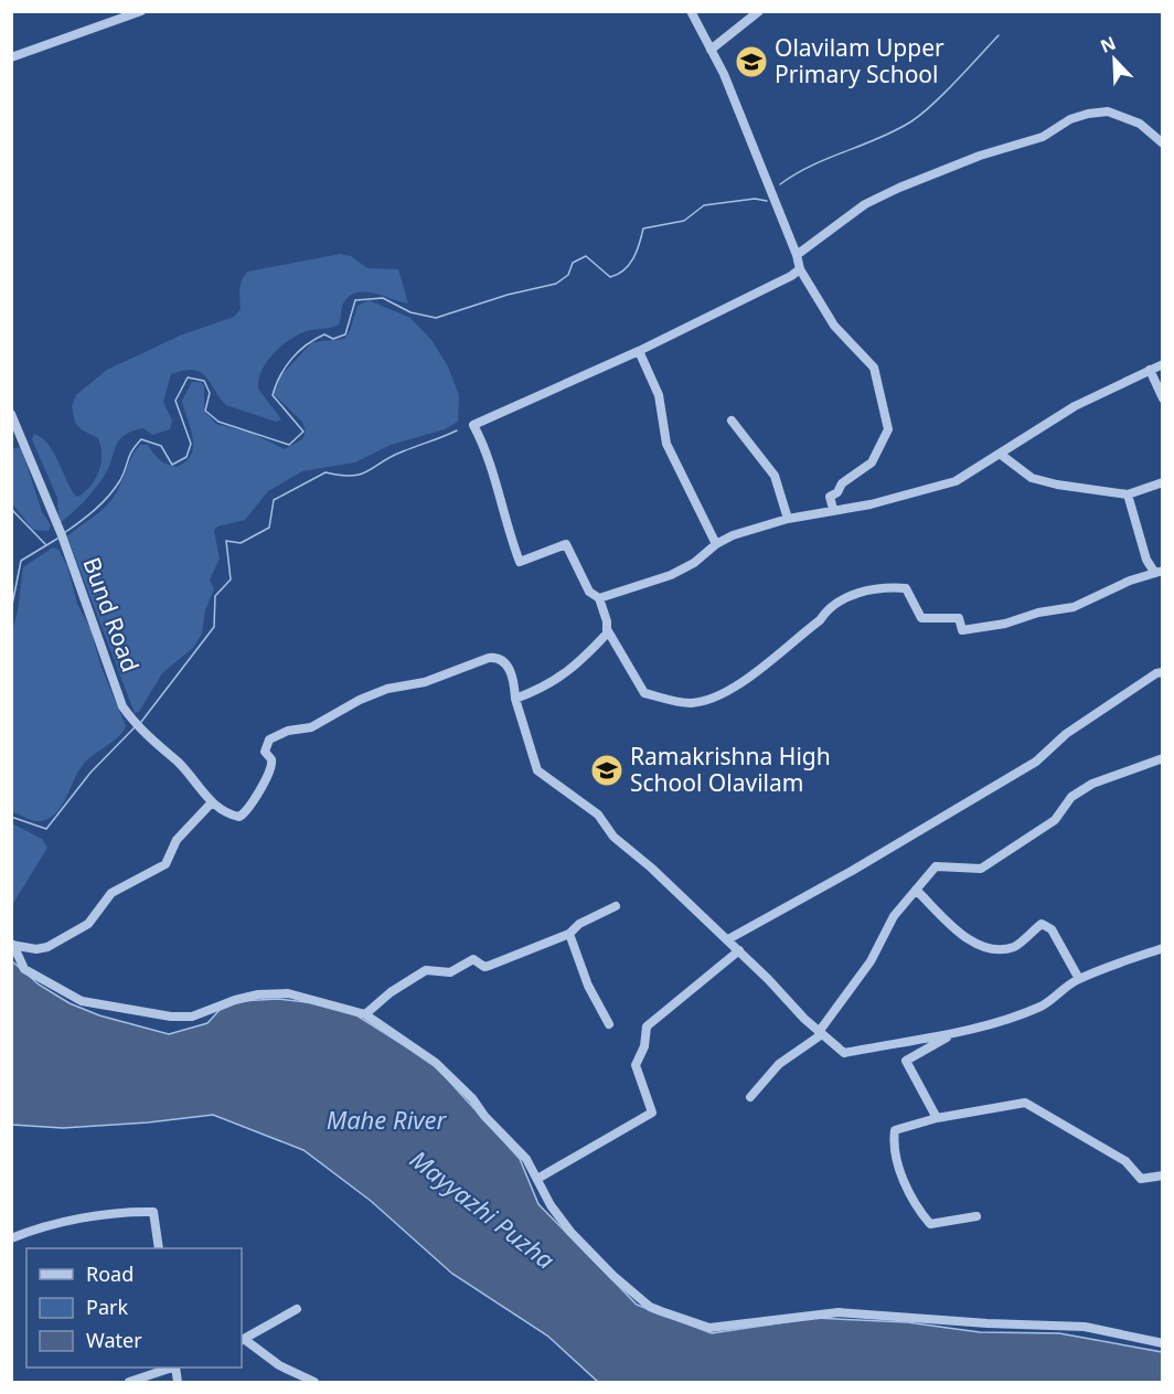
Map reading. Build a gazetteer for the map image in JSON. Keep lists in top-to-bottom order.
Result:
{
  "streets": {
    "street": ["Bund Road"]
  },
  "water": ["Mahe River", "Mayyazhi Puzha"],
  "places": {
    "school or university": ["Olavilam Upper Primary School", "Ramakrishna High School Olavilam"]
  },
  "legend": ["Road", "Park", "Water"],
  "north": "top left"
}
